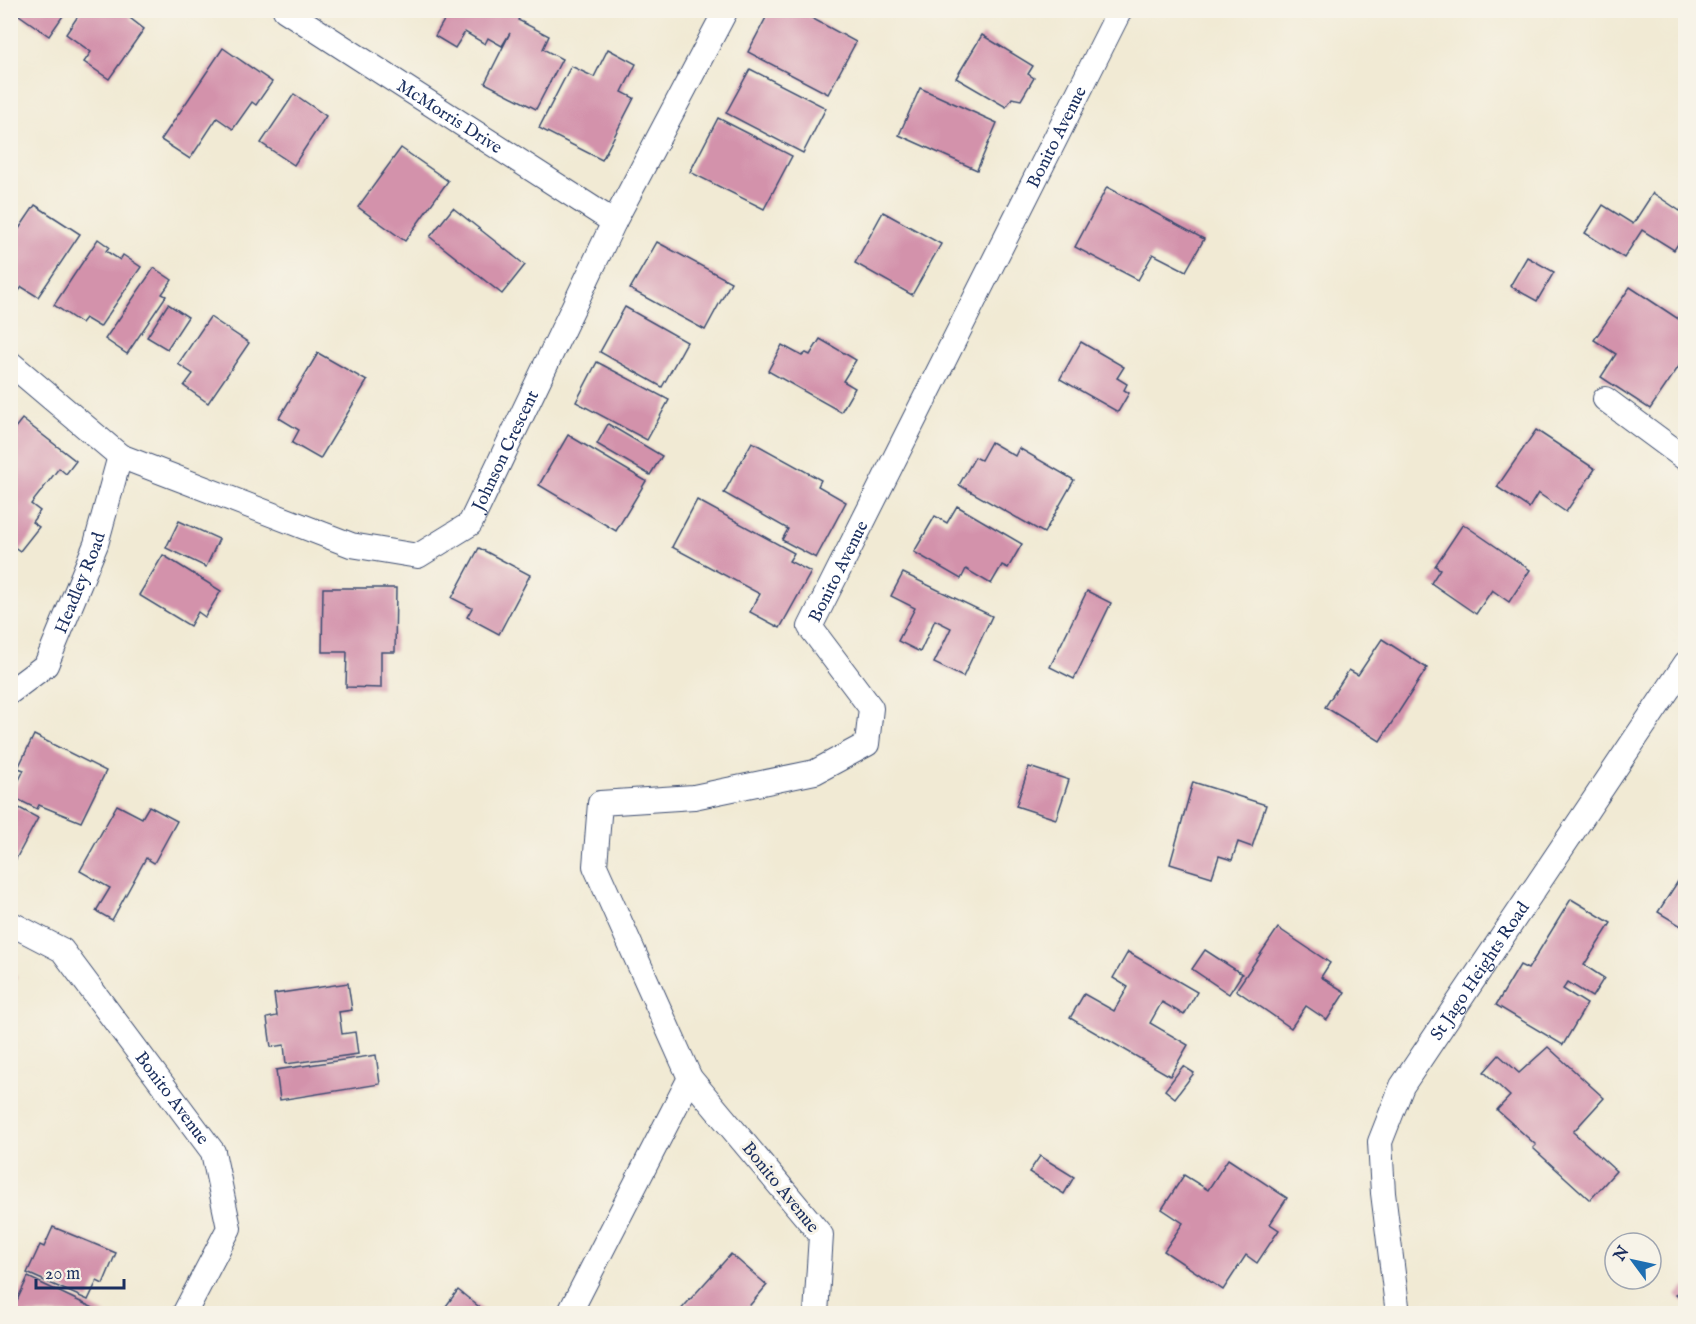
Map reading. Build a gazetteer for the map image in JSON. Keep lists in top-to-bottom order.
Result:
{
  "streets": {
    "street": [
      "McMorris Drive",
      "Bonito Avenue",
      "Johnson Crescent",
      "Headley Road",
      "St Jago Heights Road"
    ]
  },
  "crossings": [
    ["McMorris Drive", "Johnson Crescent"],
    ["Johnson Crescent", "Headley Road"]
  ],
  "scale_bar": "20 m",
  "north": "top left"
}
